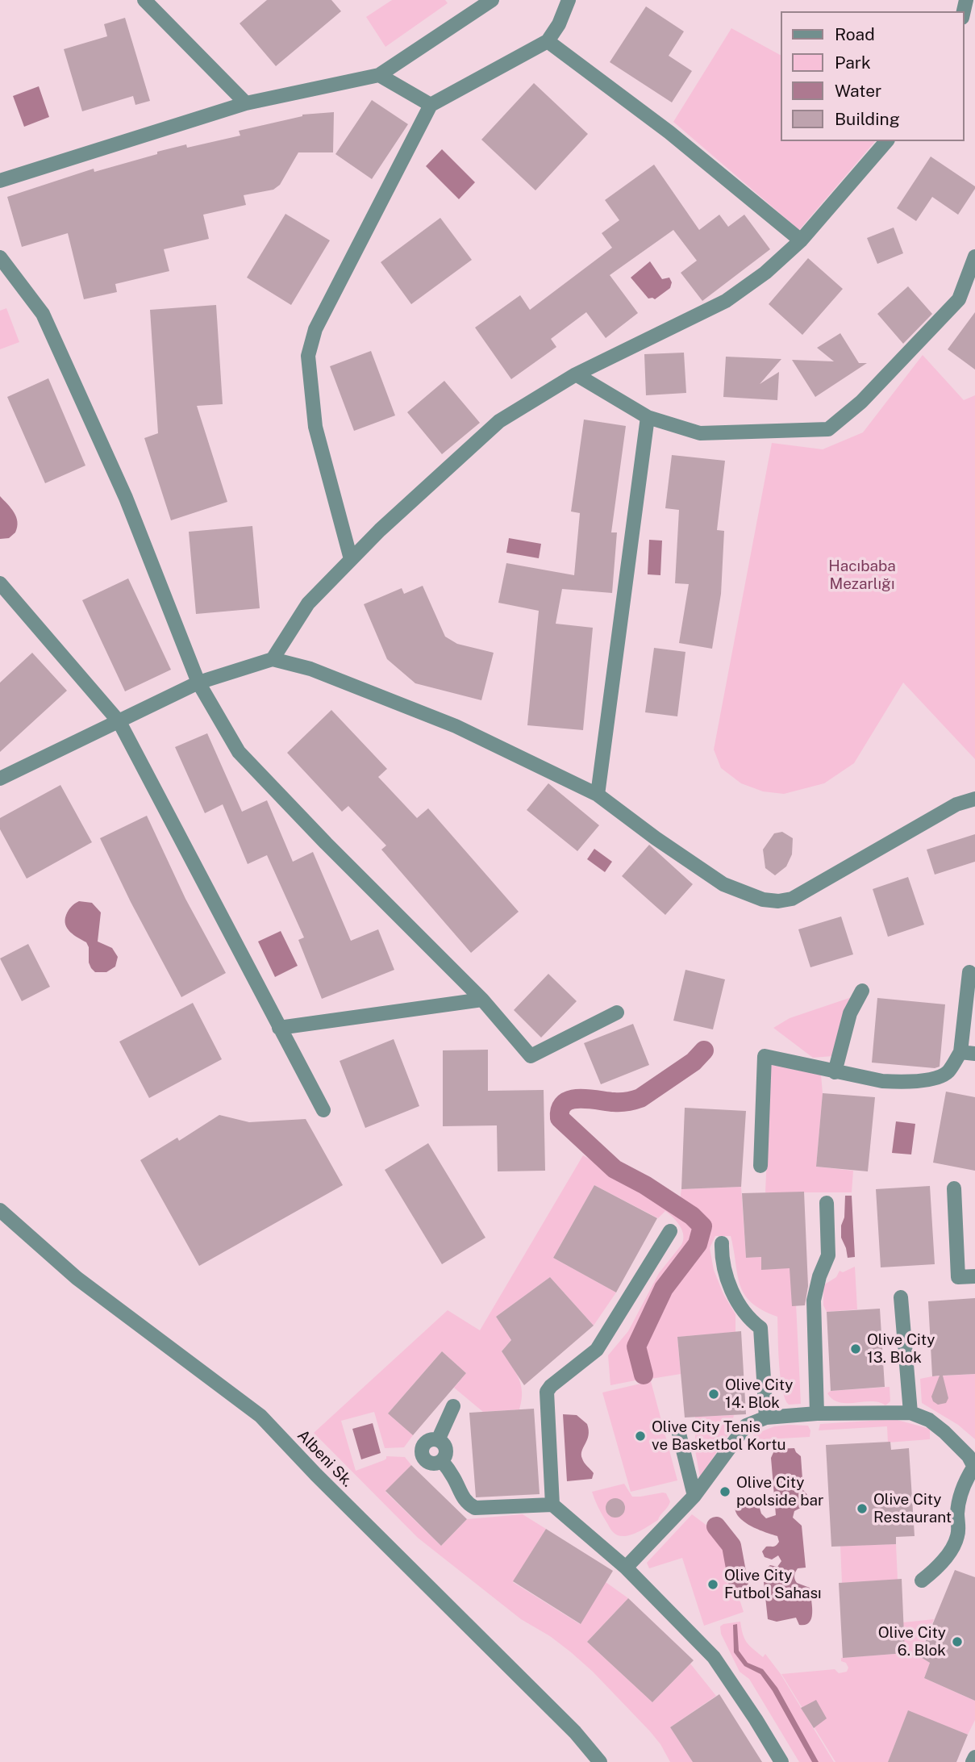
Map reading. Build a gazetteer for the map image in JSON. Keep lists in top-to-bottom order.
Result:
{
  "streets": {
    "street": ["Albeni Sk."]
  },
  "parks": ["Hacıbaba Mezarlığı"],
  "places": [
    "Olive City 13. Blok",
    "Olive City 14. Blok",
    "Olive City Tenis ve Basketbol Kortu",
    "Olive City poolside bar",
    "Olive City Restaurant",
    "Olive City Futbol Sahası",
    "Olive City 6. Blok"
  ],
  "legend": [
    "Road",
    "Park",
    "Water",
    "Building"
  ]
}
